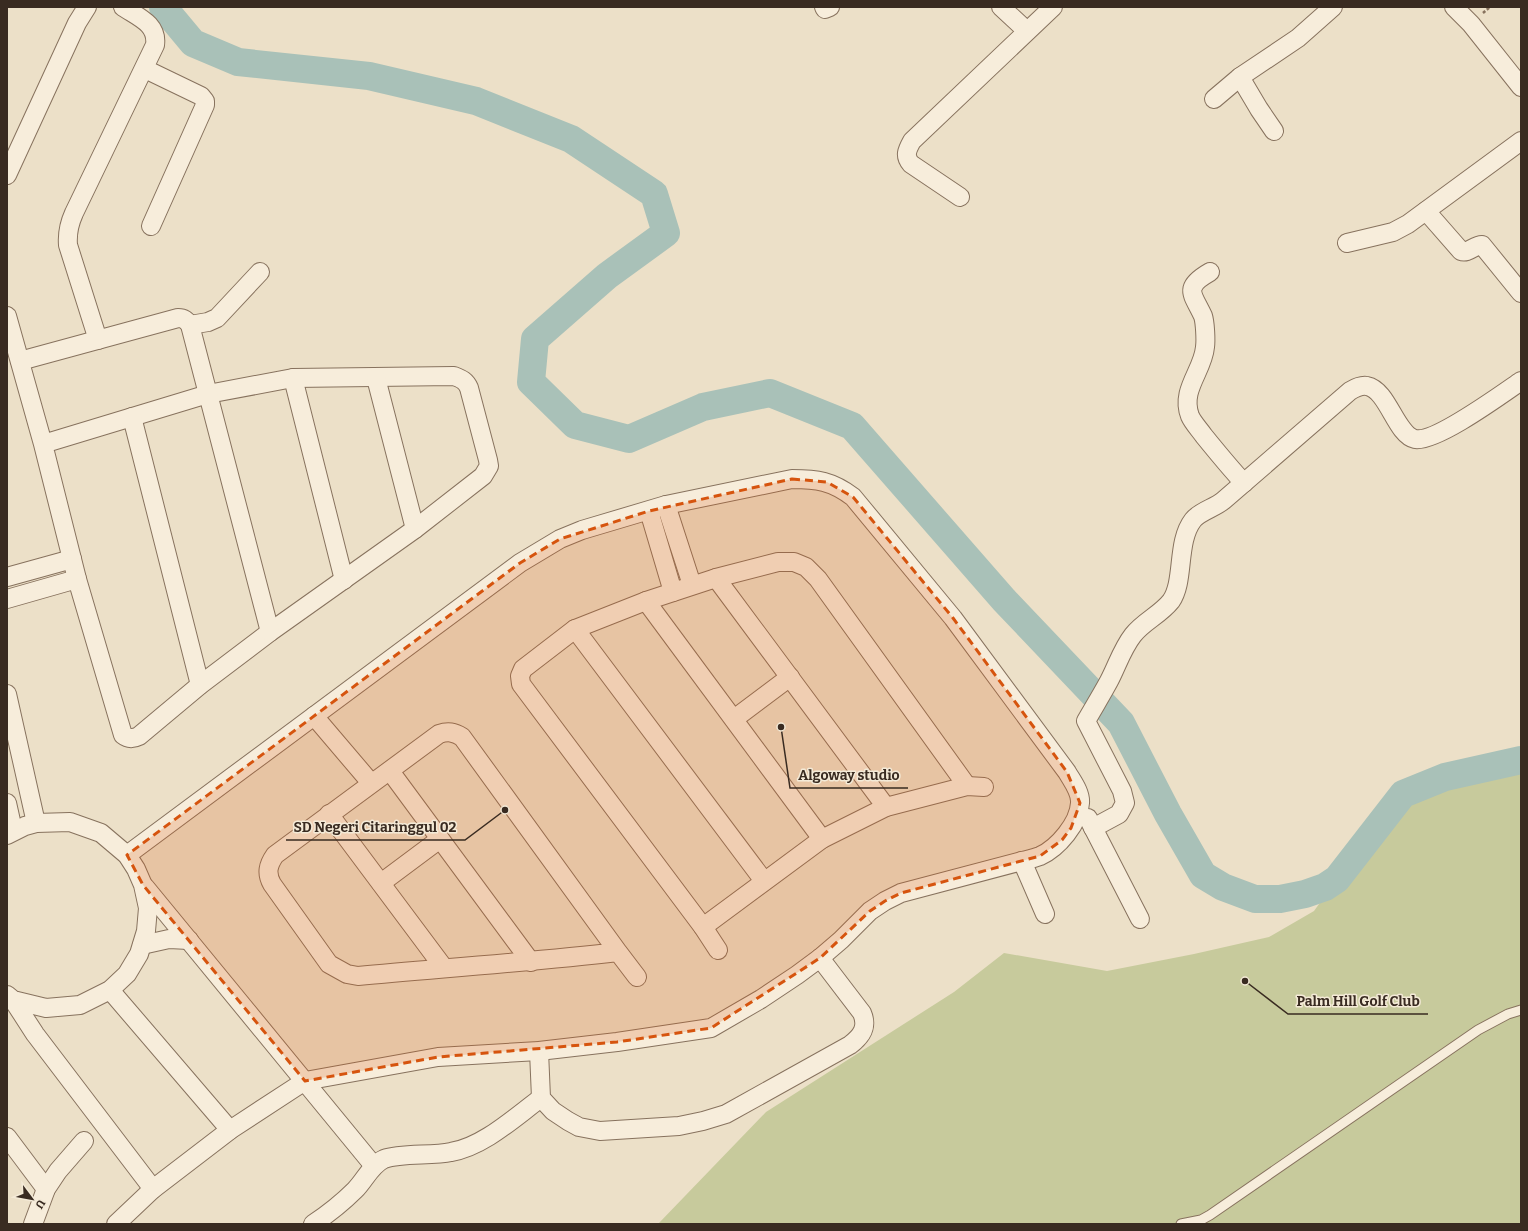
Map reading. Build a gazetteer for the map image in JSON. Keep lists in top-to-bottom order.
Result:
{
  "places": ["Algoway studio", "SD Negeri Citaringgul 02", "Palm Hill Golf Club"],
  "north": "bottom right"
}
